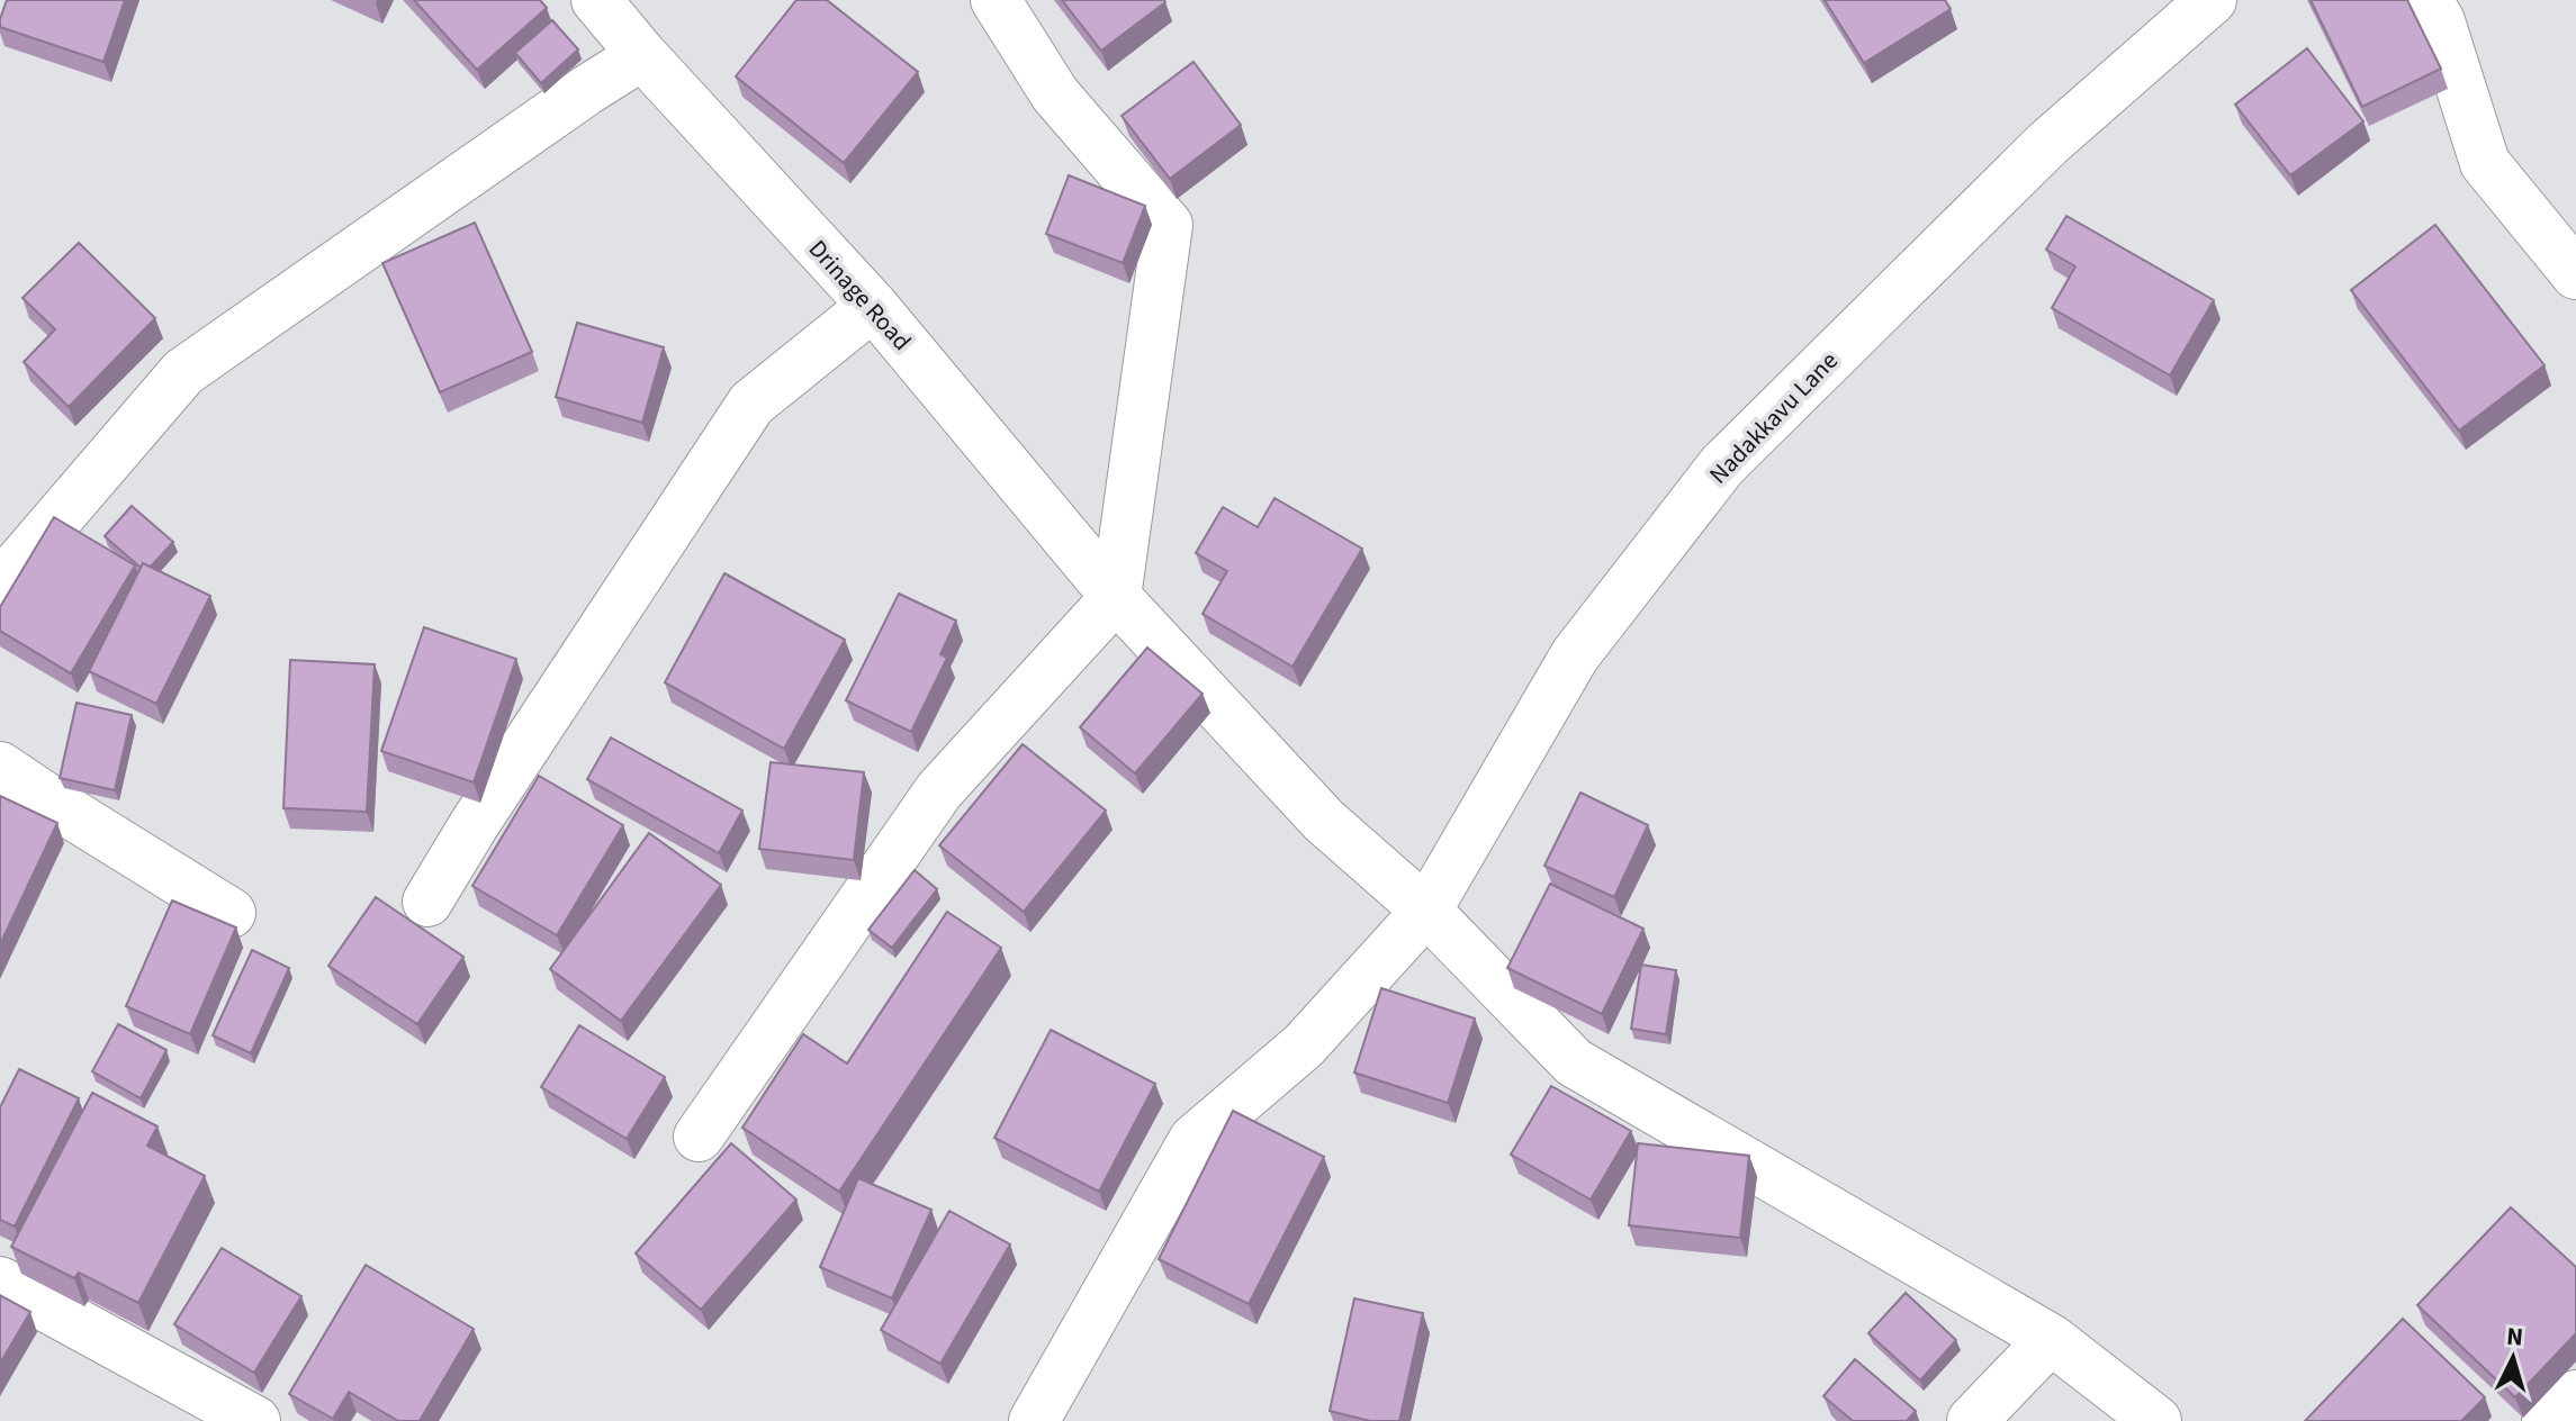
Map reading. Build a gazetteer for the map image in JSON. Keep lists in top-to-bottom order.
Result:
{
  "streets": {
    "street": ["Drinage Road", "Nadakkavu Lane"]
  },
  "crossings": [
    ["Drinage Road", "Nadakkavu Lane"]
  ],
  "north": "top"
}
